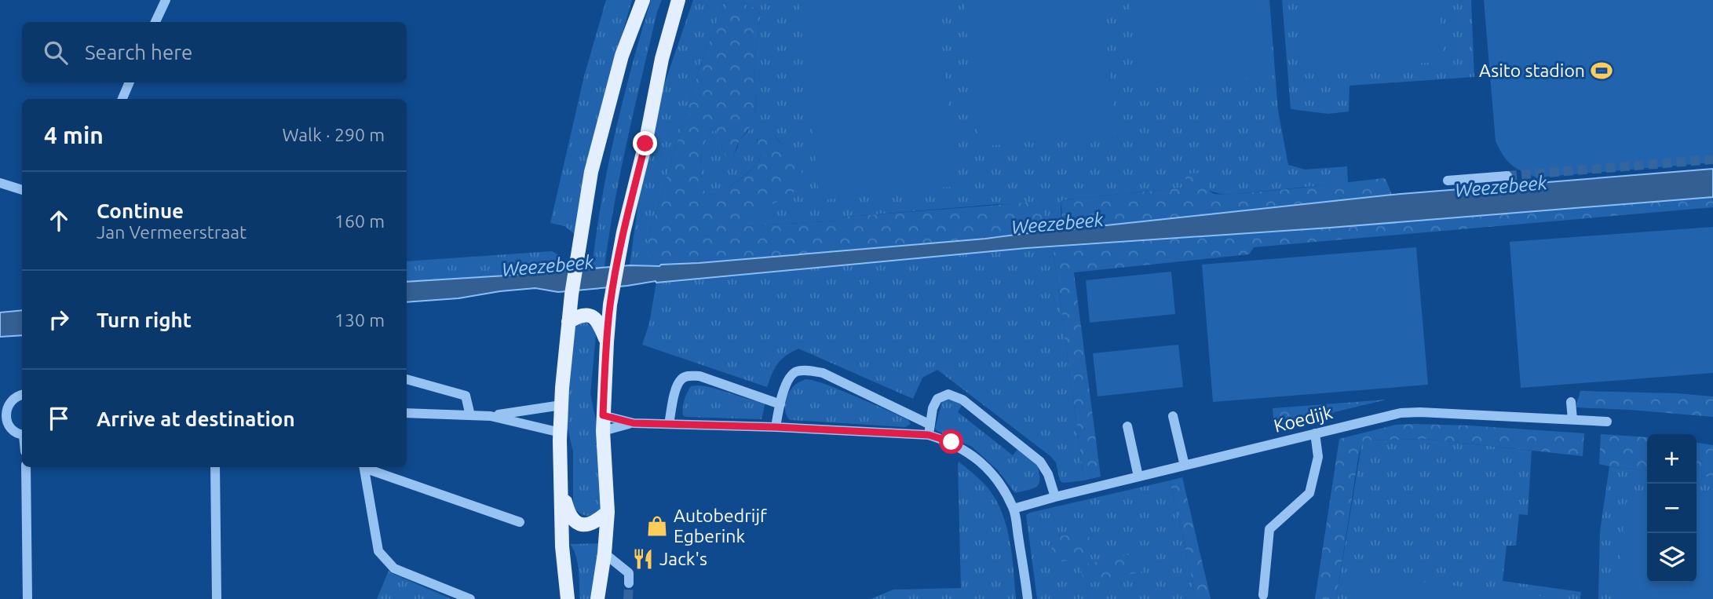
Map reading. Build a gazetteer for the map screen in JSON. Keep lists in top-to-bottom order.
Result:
{
  "streets": {
    "street": ["Koedijk"]
  },
  "water": ["Weezebeek"],
  "places": {
    "sports": ["Asito stadion"],
    "shop": ["Autobedrijf Egberink"],
    "restaurant": ["Jack's"]
  },
  "page": {
    "search": "Search here",
    "heading": ["4 min", "Walk · 290 m"],
    "list": [
      ["Continue", "Jan Vermeerstraat", "160 m"],
      ["Turn right", "130 m"],
      "Arrive at destination"
    ],
    "map_buttons": ["+", "−"]
  }
}
